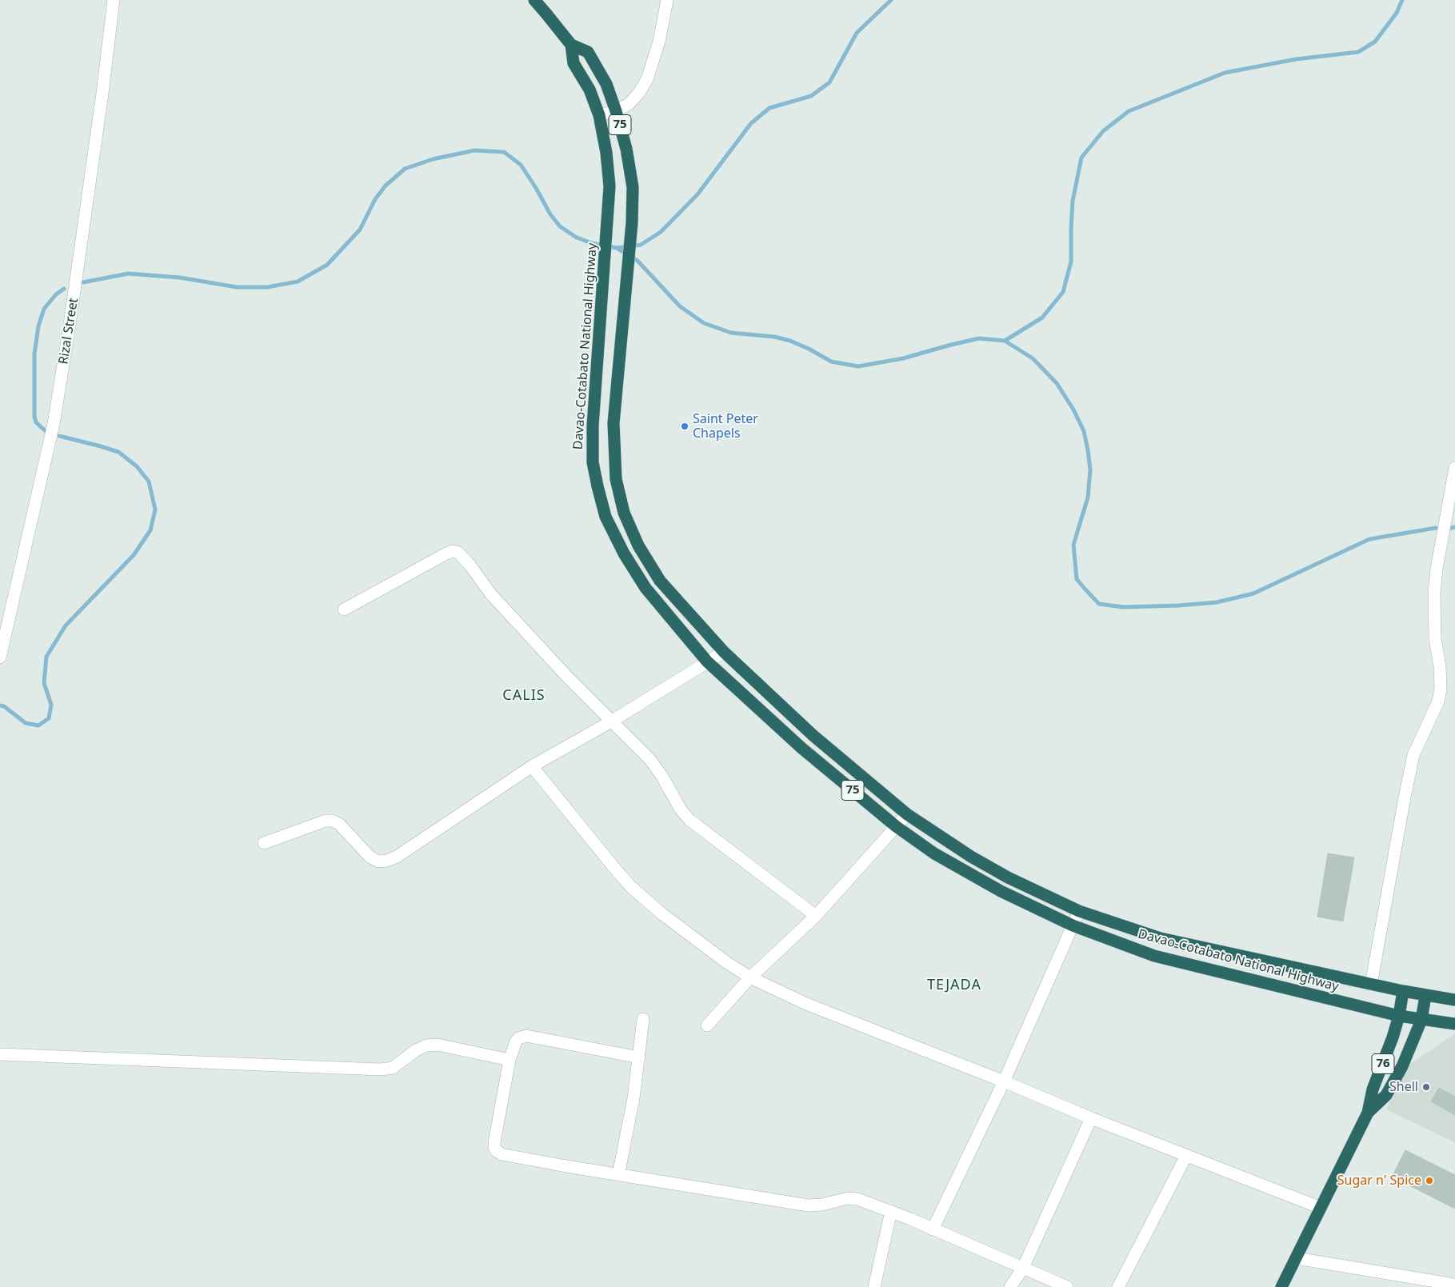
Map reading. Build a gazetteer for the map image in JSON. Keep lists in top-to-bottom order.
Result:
{
  "streets": {
    "highway": ["75", "Davao-Cotabato National Highway", "76"],
    "street": ["Rizal Street"]
  },
  "crossings": [
    ["Davao-Cotabato National Highway", "76"]
  ],
  "districts": ["CALIS", "TEJADA"],
  "places": ["Saint Peter Chapels", "Shell", "Sugar n' Spice"]
}
